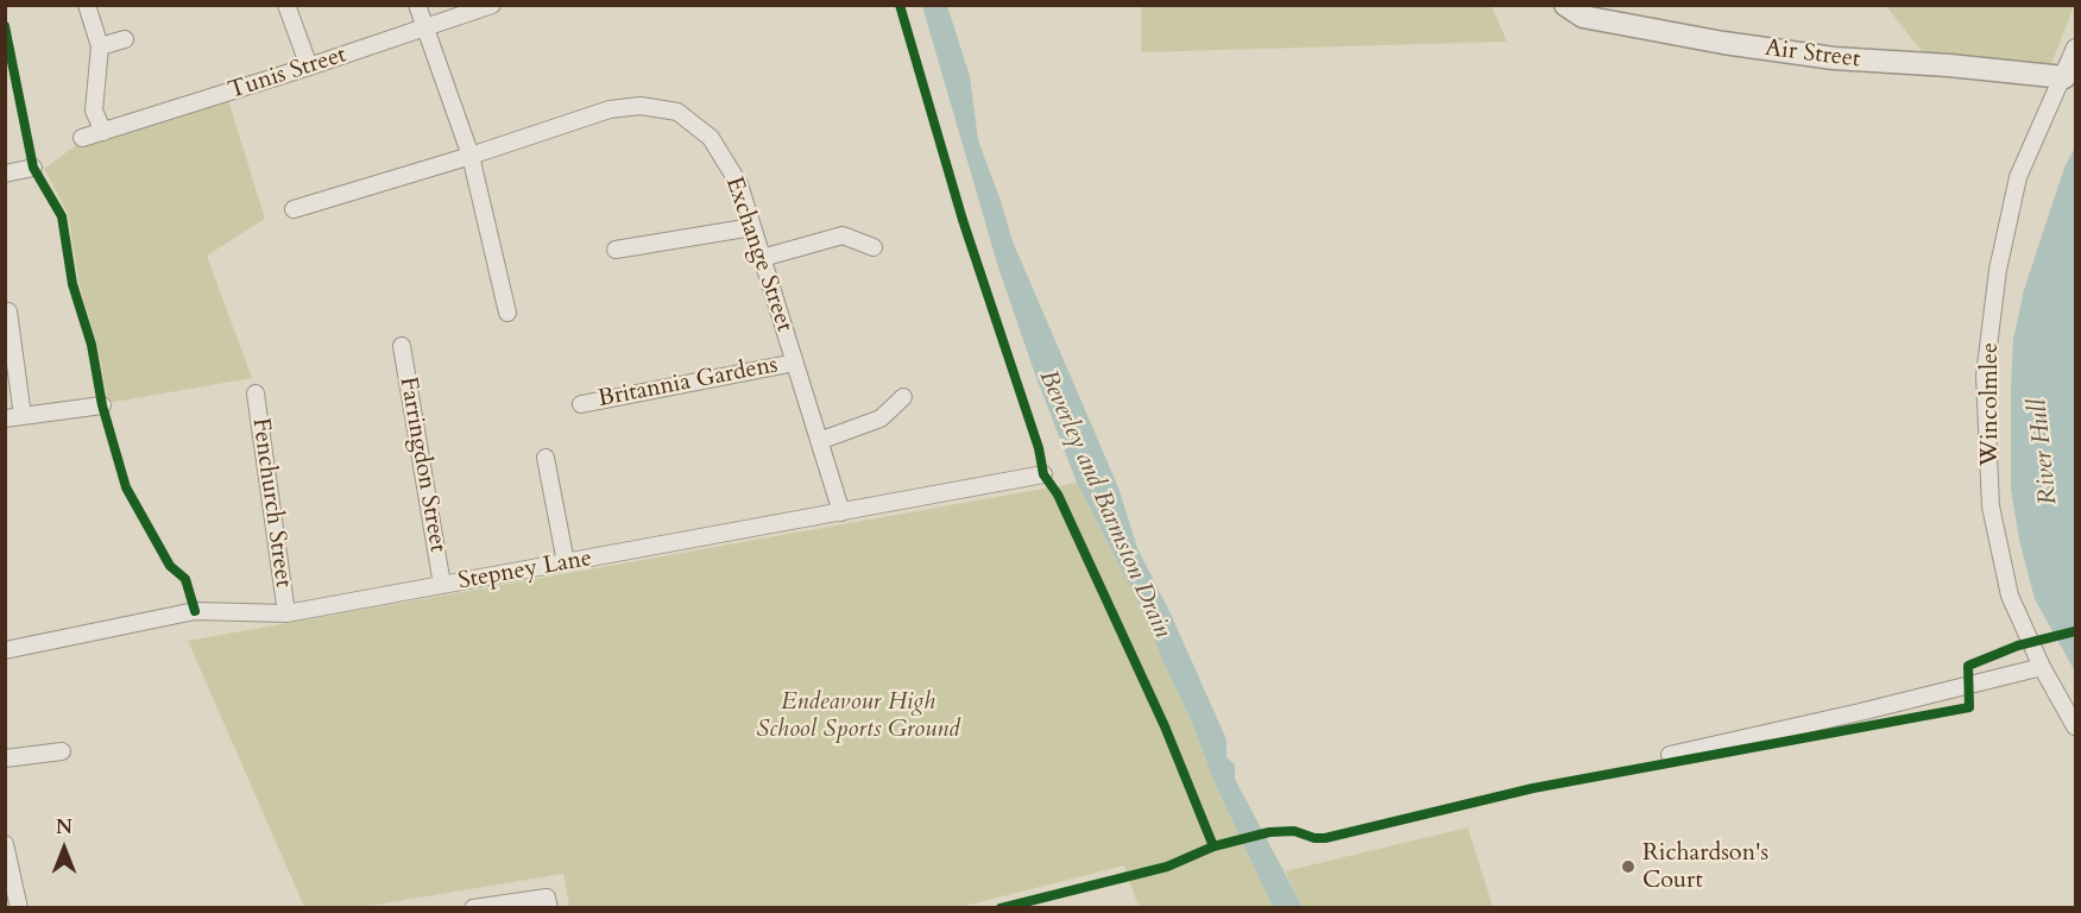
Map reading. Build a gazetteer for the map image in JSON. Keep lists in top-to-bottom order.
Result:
{
  "streets": {
    "street": [
      "Air Street",
      "Tunis Street",
      "Exchange Street",
      "Britannia Gardens",
      "Wincolmlee",
      "Farringdon Street",
      "Fenchurch Street",
      "Stepney Lane"
    ]
  },
  "crossings": [
    ["Air Street", "Wincolmlee"],
    ["Exchange Street", "Britannia Gardens"],
    ["Exchange Street", "Stepney Lane"],
    ["Farringdon Street", "Stepney Lane"],
    ["Fenchurch Street", "Stepney Lane"]
  ],
  "water": ["River Hull", "Beverley and Barmston Drain"],
  "parks": ["Endeavour High School Sports Ground"],
  "places": ["Richardson's Court"],
  "north": "top"
}
